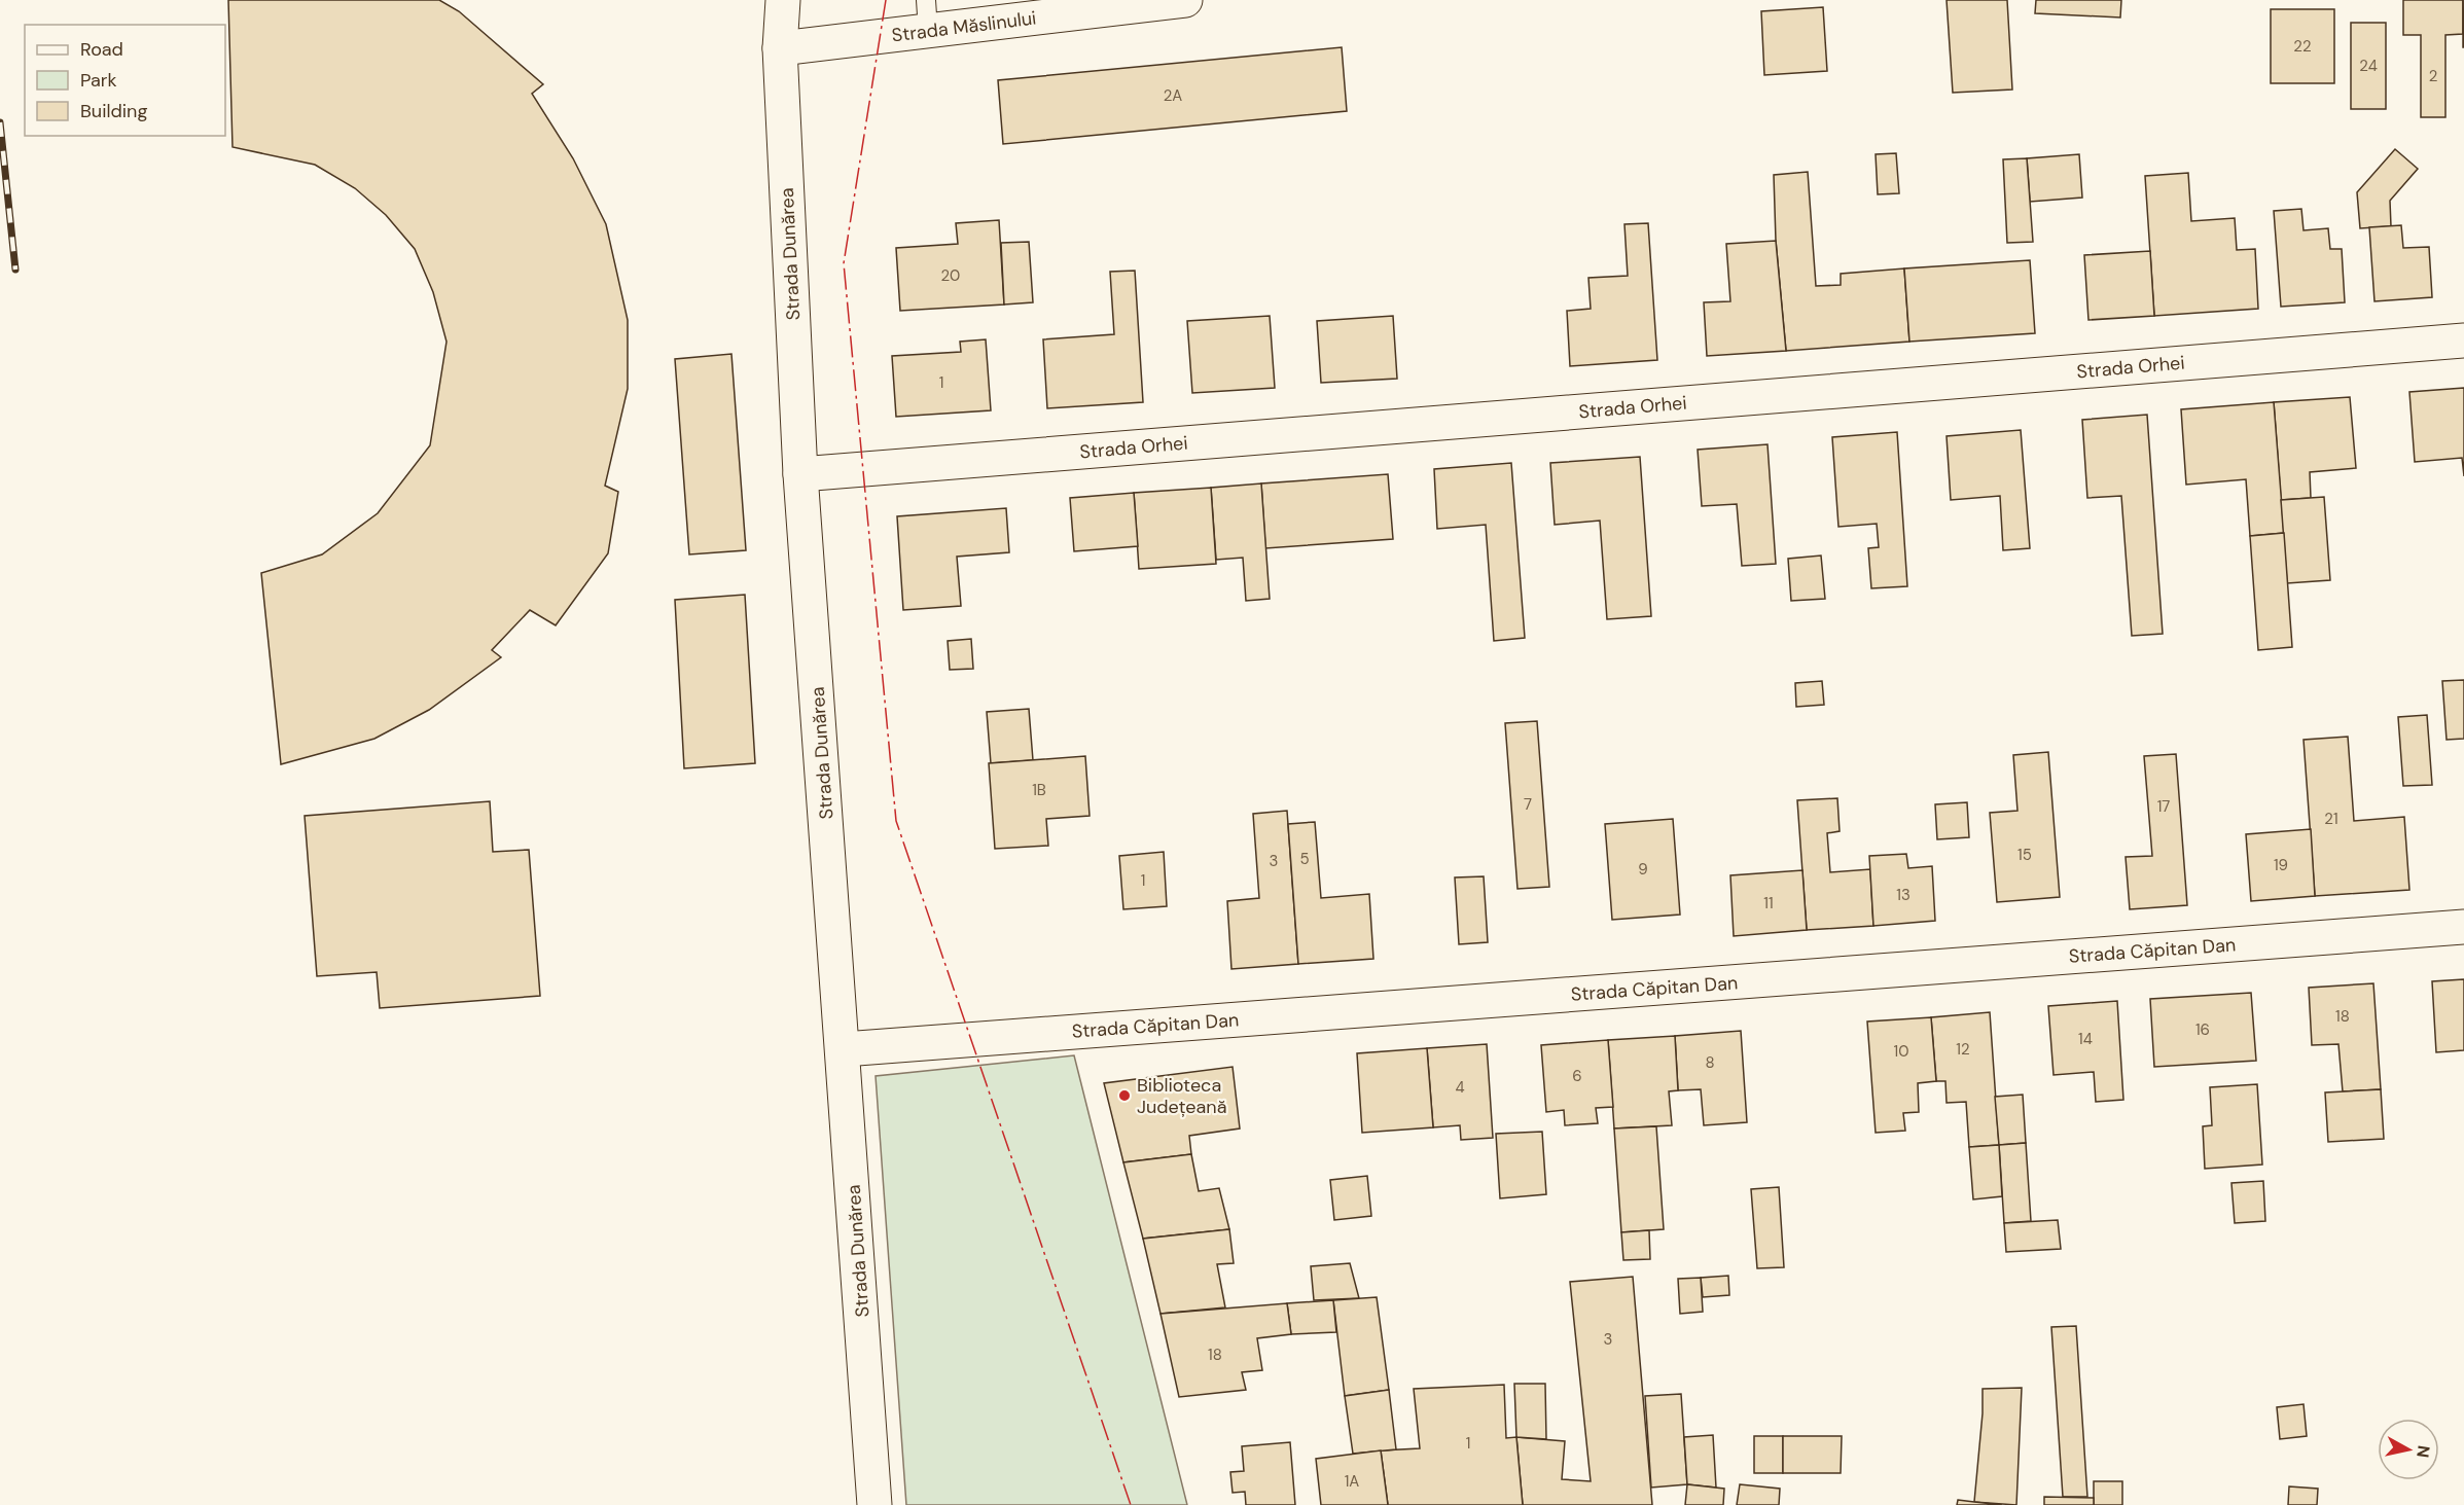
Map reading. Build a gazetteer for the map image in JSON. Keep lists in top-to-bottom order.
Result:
{
  "streets": {
    "street": [
      "Strada Măslinului",
      "Strada Dunărea",
      "Strada Orhei",
      "Strada Căpitan Dan"
    ]
  },
  "crossings": [
    ["Strada Măslinului", "Strada Dunărea"],
    ["Strada Dunărea", "Strada Orhei"],
    ["Strada Dunărea", "Strada Căpitan Dan"]
  ],
  "places": ["Biblioteca Județeană"],
  "house_numbers": [
    "22",
    "24",
    "2",
    "2A",
    "20",
    "1",
    "1B",
    "7",
    "17",
    "21",
    "15",
    "5",
    "3",
    "19",
    "9",
    "1",
    "13",
    "11",
    "18",
    "16",
    "14",
    "12",
    "10",
    "8",
    "6",
    "4",
    "3",
    "18",
    "1",
    "1A"
  ],
  "legend": ["Road", "Park", "Building"],
  "north": "right"
}
